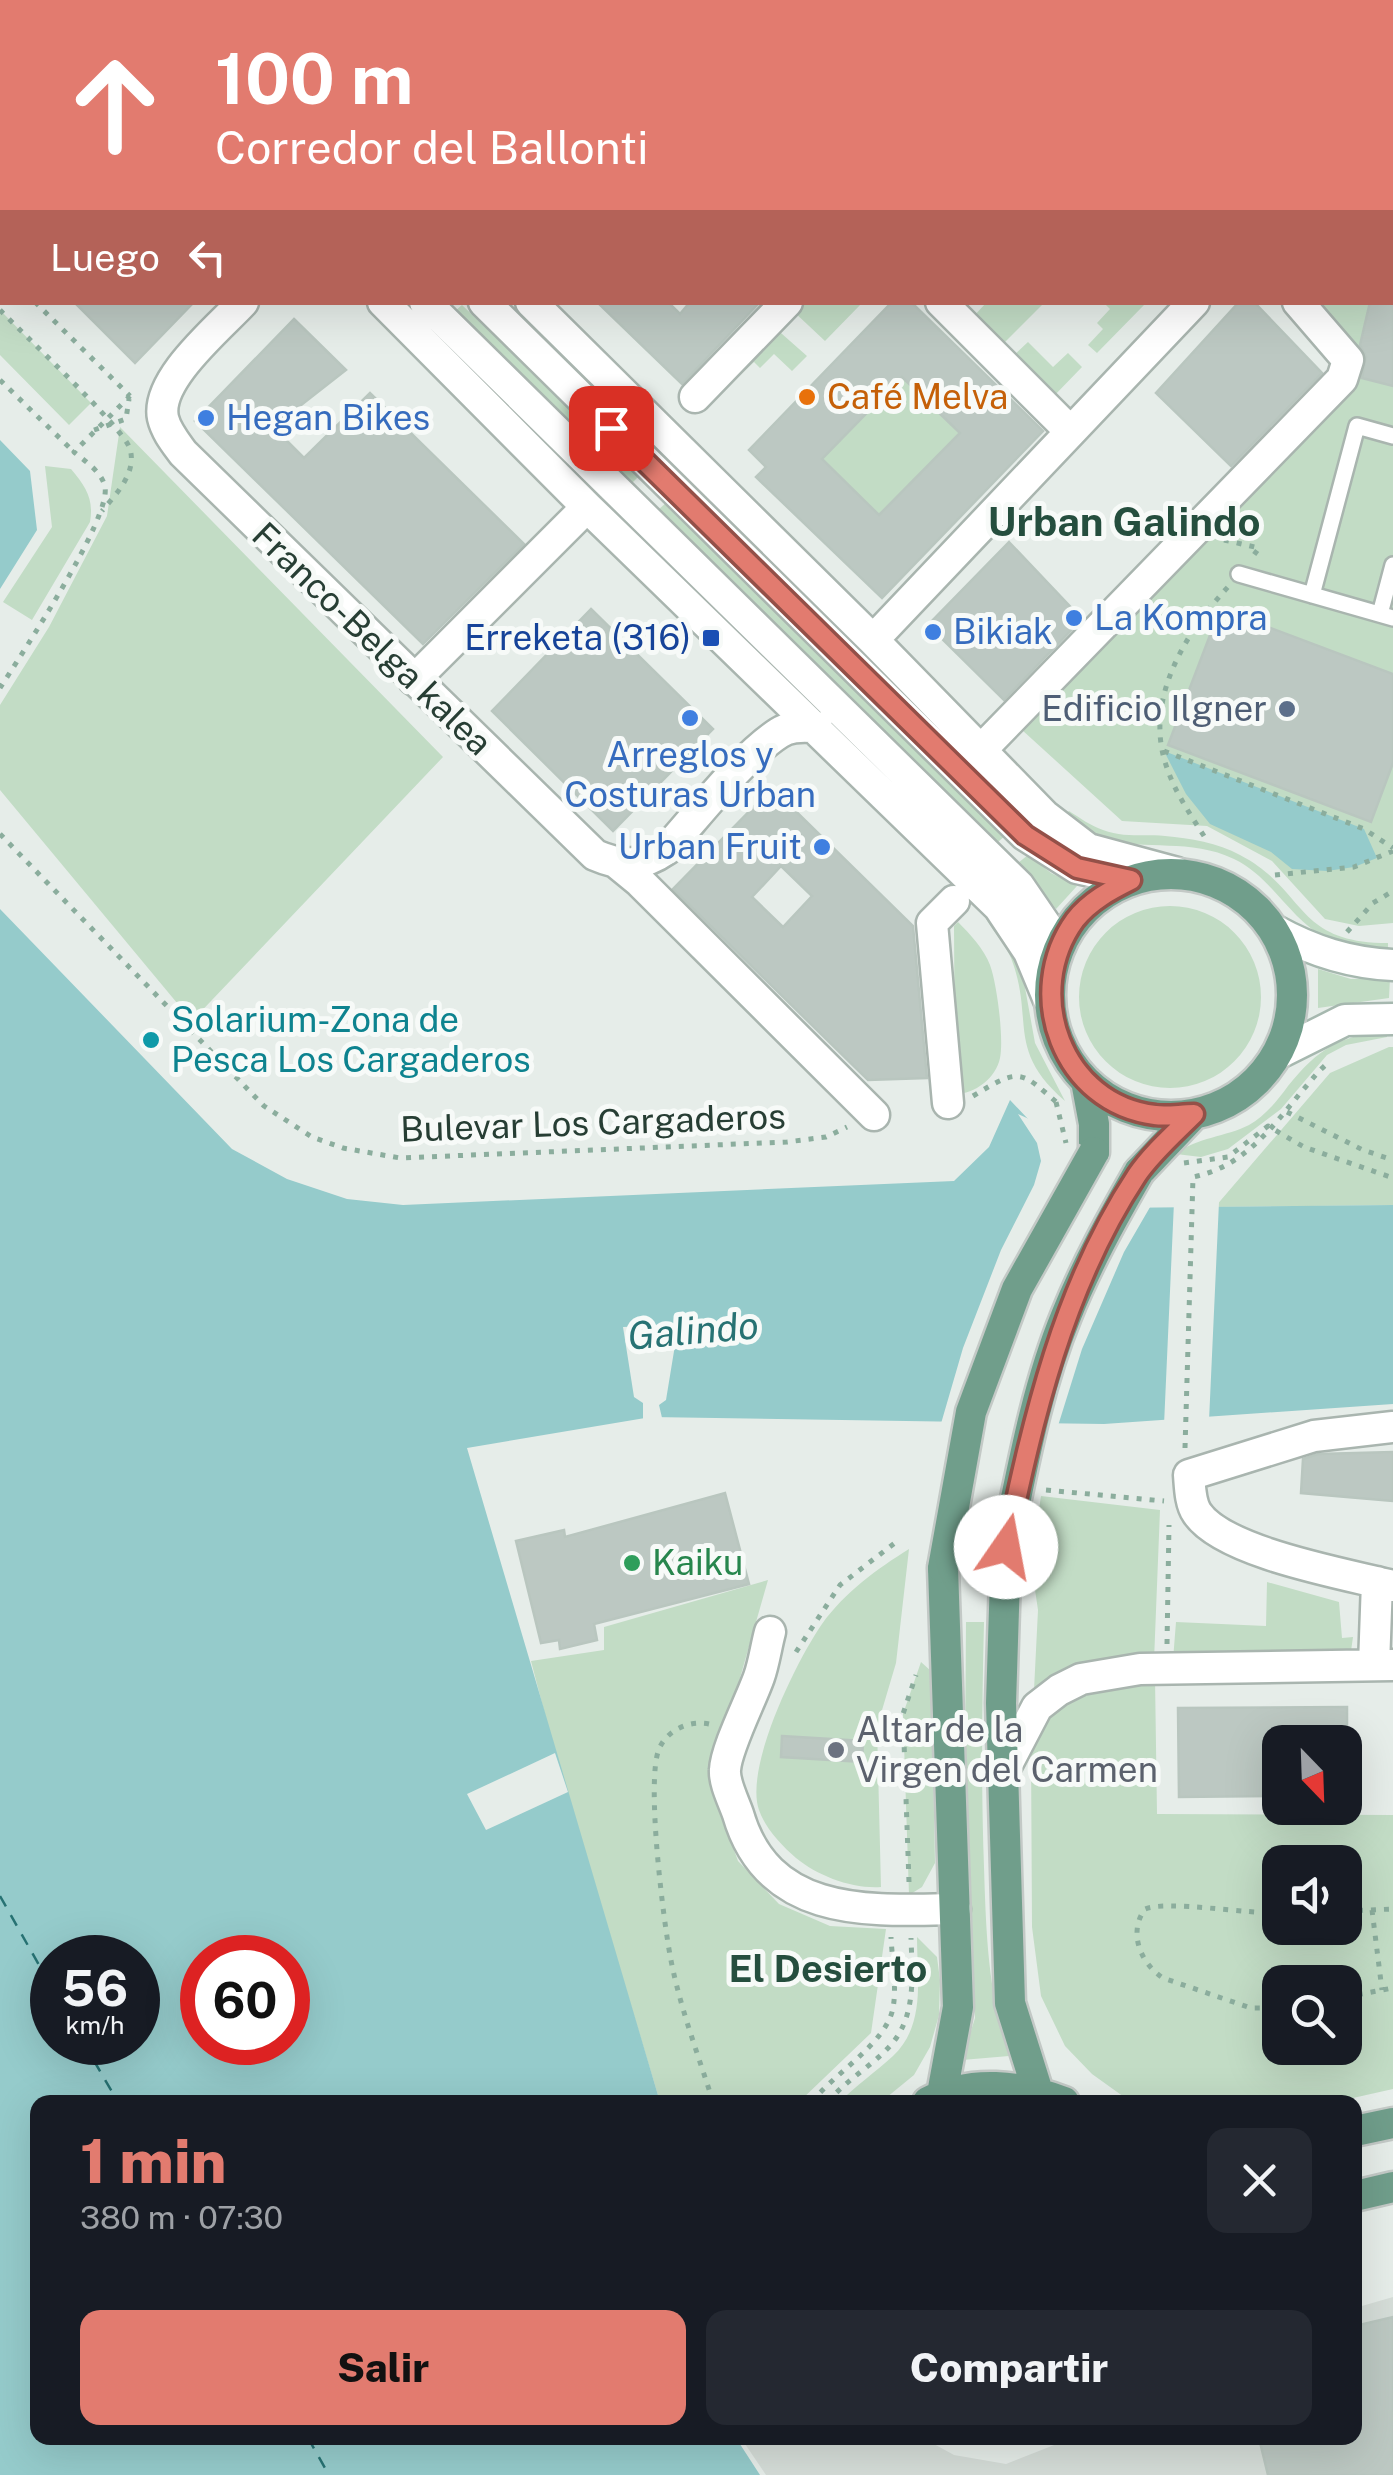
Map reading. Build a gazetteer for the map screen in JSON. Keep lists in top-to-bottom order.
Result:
{
  "streets": {
    "street": ["Franco-Belga kalea"],
    "path": ["Bulevar Los Cargaderos"]
  },
  "crossings": [
    ["Franco-Belga kalea", "Bulevar Los Cargaderos"]
  ],
  "districts": ["Urban Galindo", "El Desierto"],
  "water": ["Galindo"],
  "places": {
    "other": [
      "Café Melva",
      "Hegan Bikes",
      "La Kompra",
      "Bikiak",
      "Edificio Ilgner",
      "Arreglos y Costuras Urban",
      "Urban Fruit",
      "Solarium-Zona de Pesca Los Cargaderos",
      "Kaiku",
      "Altar de la Virgen del Carmen"
    ],
    "transit": ["Erreketa (316)"]
  },
  "north": "bottom right",
  "page": {
    "turn": ["100 m", "Corredor del Ballonti"],
    "then": "Luego",
    "speed": "56 km/h",
    "limit": "60",
    "heading": ["1 min", "380 m · 07:30"],
    "buttons": ["Salir", "Compartir"]
  }
}
